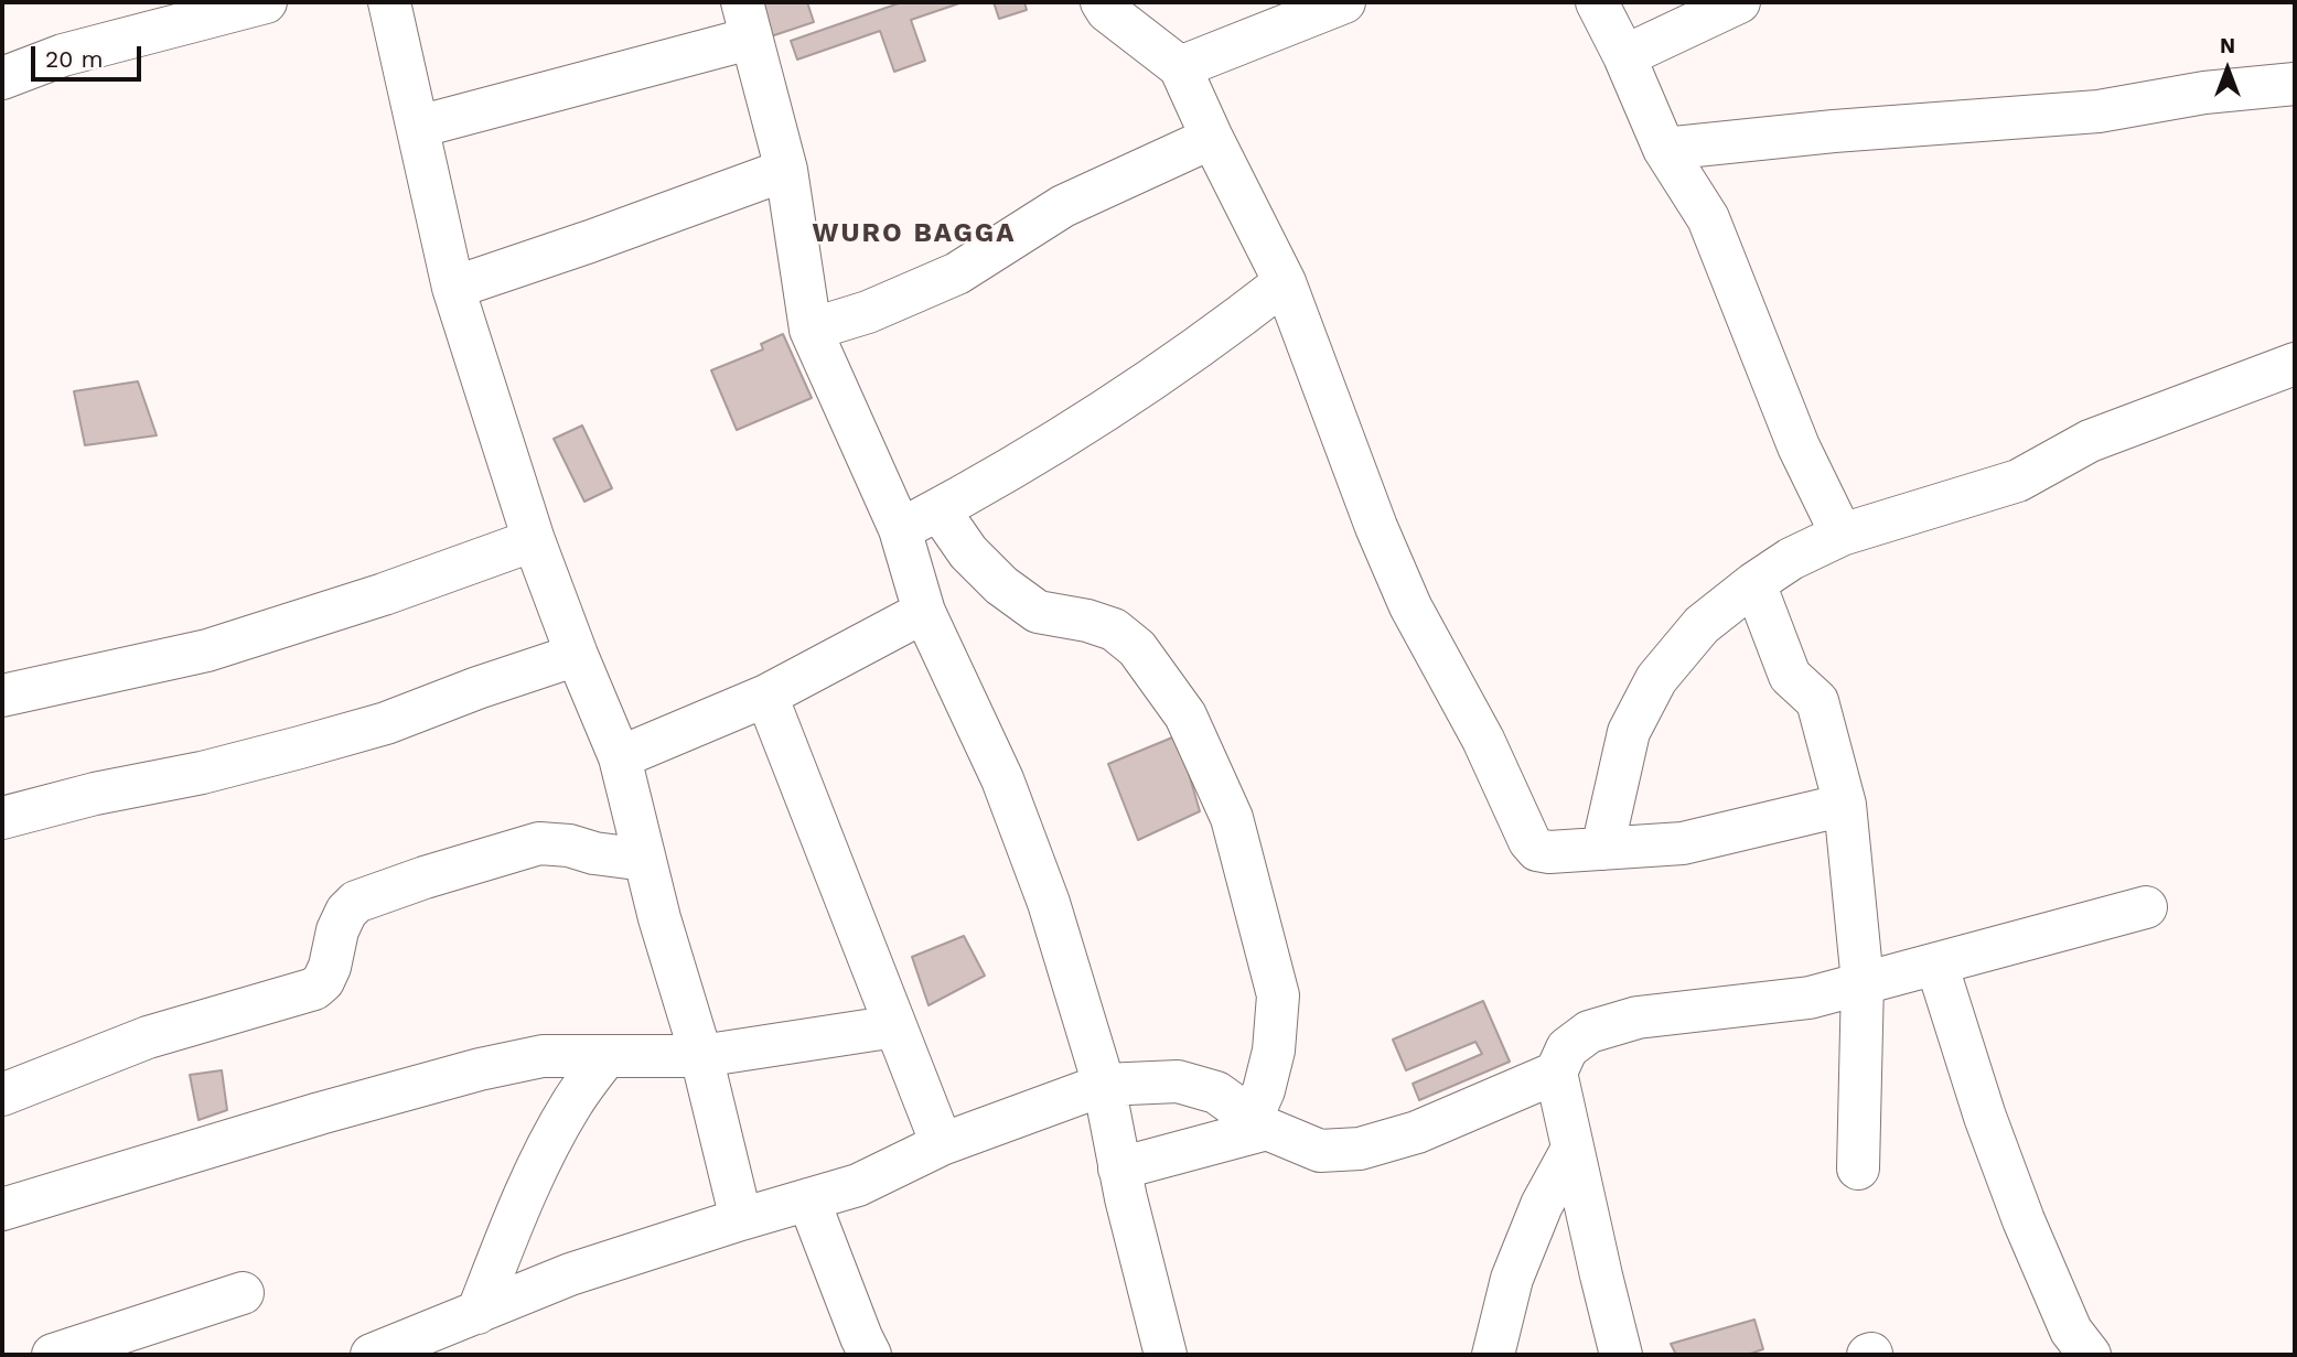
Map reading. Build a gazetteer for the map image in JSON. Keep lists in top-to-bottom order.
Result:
{
  "districts": ["WURO BAGGA"],
  "scale_bar": "20 m",
  "north": "top"
}
